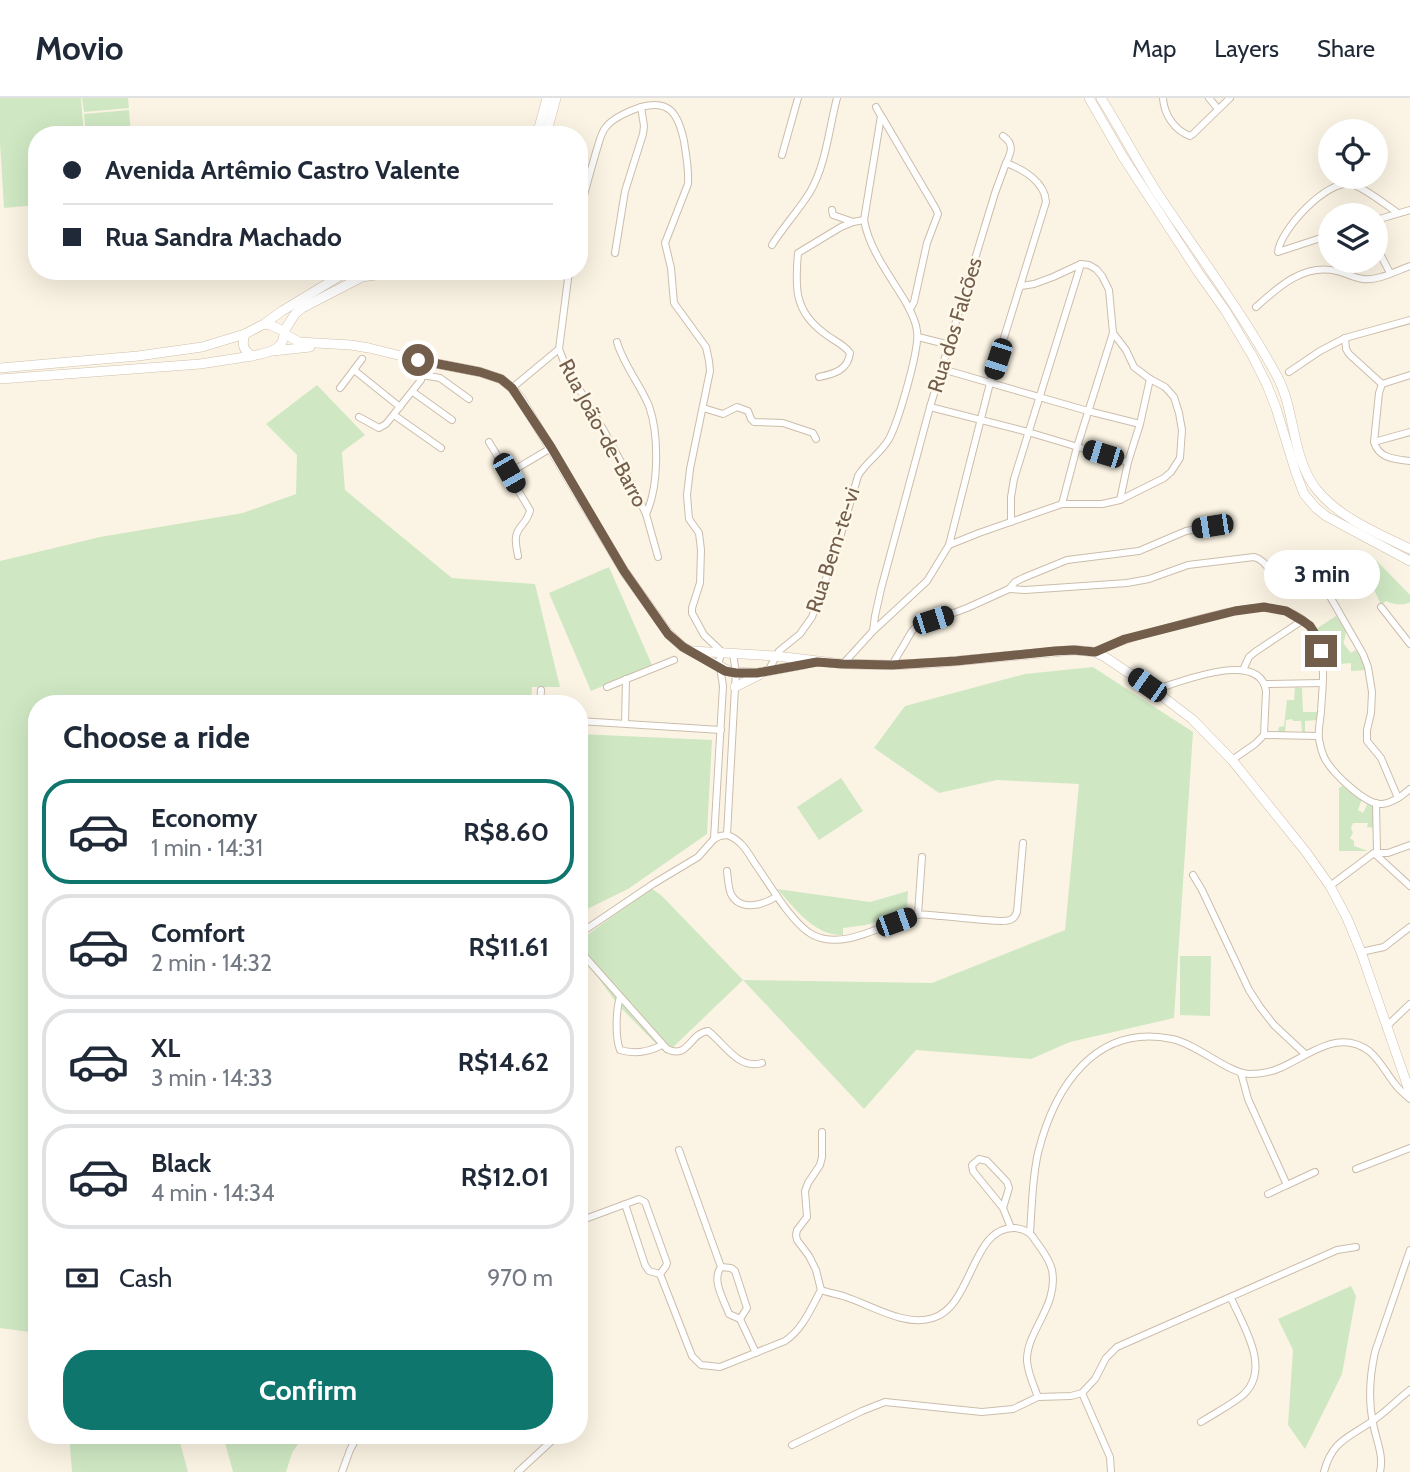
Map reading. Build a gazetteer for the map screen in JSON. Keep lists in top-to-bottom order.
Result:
{
  "streets": {
    "street": ["Rua dos Falcões", "Rua João-de-Barro", "Rua Bem-te-vi"]
  },
  "page": {
    "header": "Movio",
    "nav": ["Map", "Layers", "Share"],
    "banner": ["Avenida Artêmio Castro Valente", "Rua Sandra Machado"],
    "bubble": "3 min",
    "heading": "Choose a ride",
    "list": [
      {
        "name": "Economy",
        "note": "1 min · 14:31",
        "value": "R$8.60"
      },
      {
        "name": "Comfort",
        "note": "2 min · 14:32",
        "value": "R$11.61"
      },
      {
        "name": "XL",
        "note": "3 min · 14:33",
        "value": "R$14.62"
      },
      {
        "name": "Black",
        "note": "4 min · 14:34",
        "value": "R$12.01"
      }
    ],
    "pay": ["Cash", "970 m"],
    "buttons": "Confirm"
  }
}
